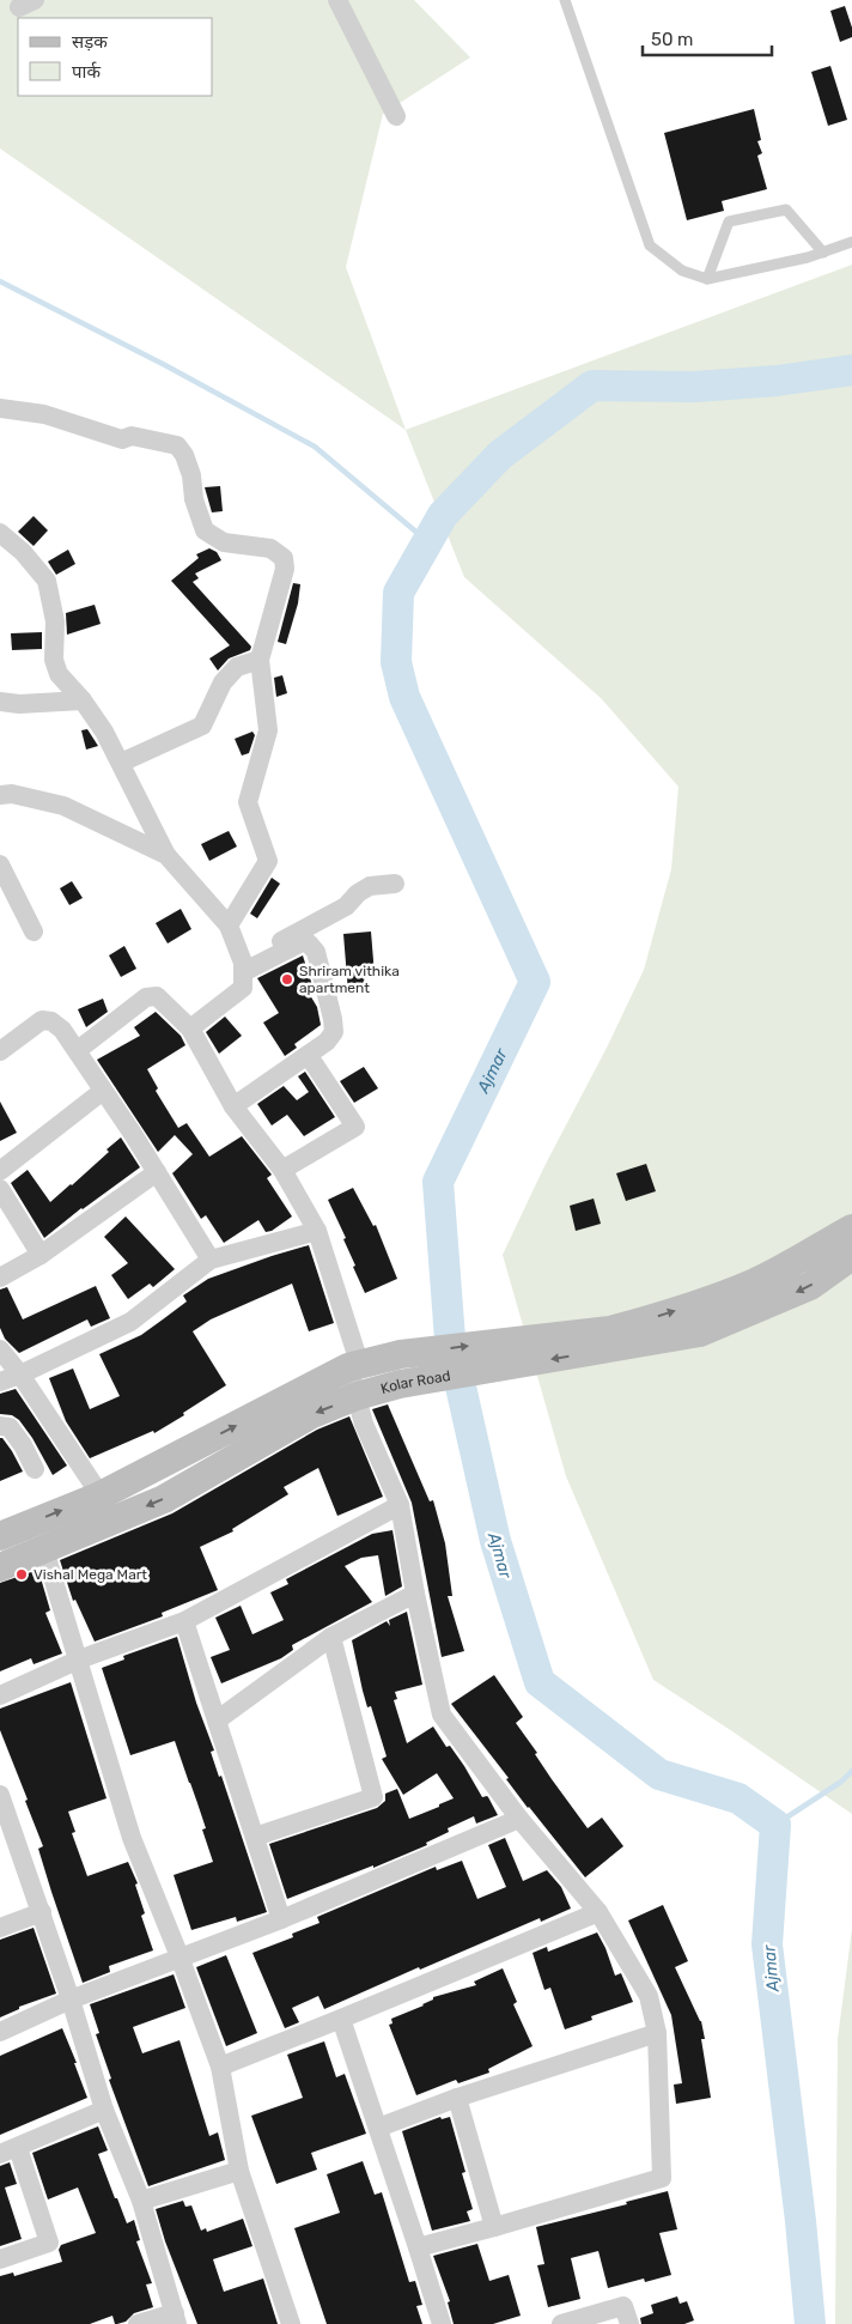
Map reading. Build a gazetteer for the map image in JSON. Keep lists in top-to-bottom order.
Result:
{
  "streets": {
    "main road": ["Kolar Road"]
  },
  "water": ["Ajmar"],
  "places": ["Shriram vithika apartment", "Vishal Mega Mart"],
  "legend": ["सड़क", "पार्क"],
  "scale_bar": "50 m"
}
